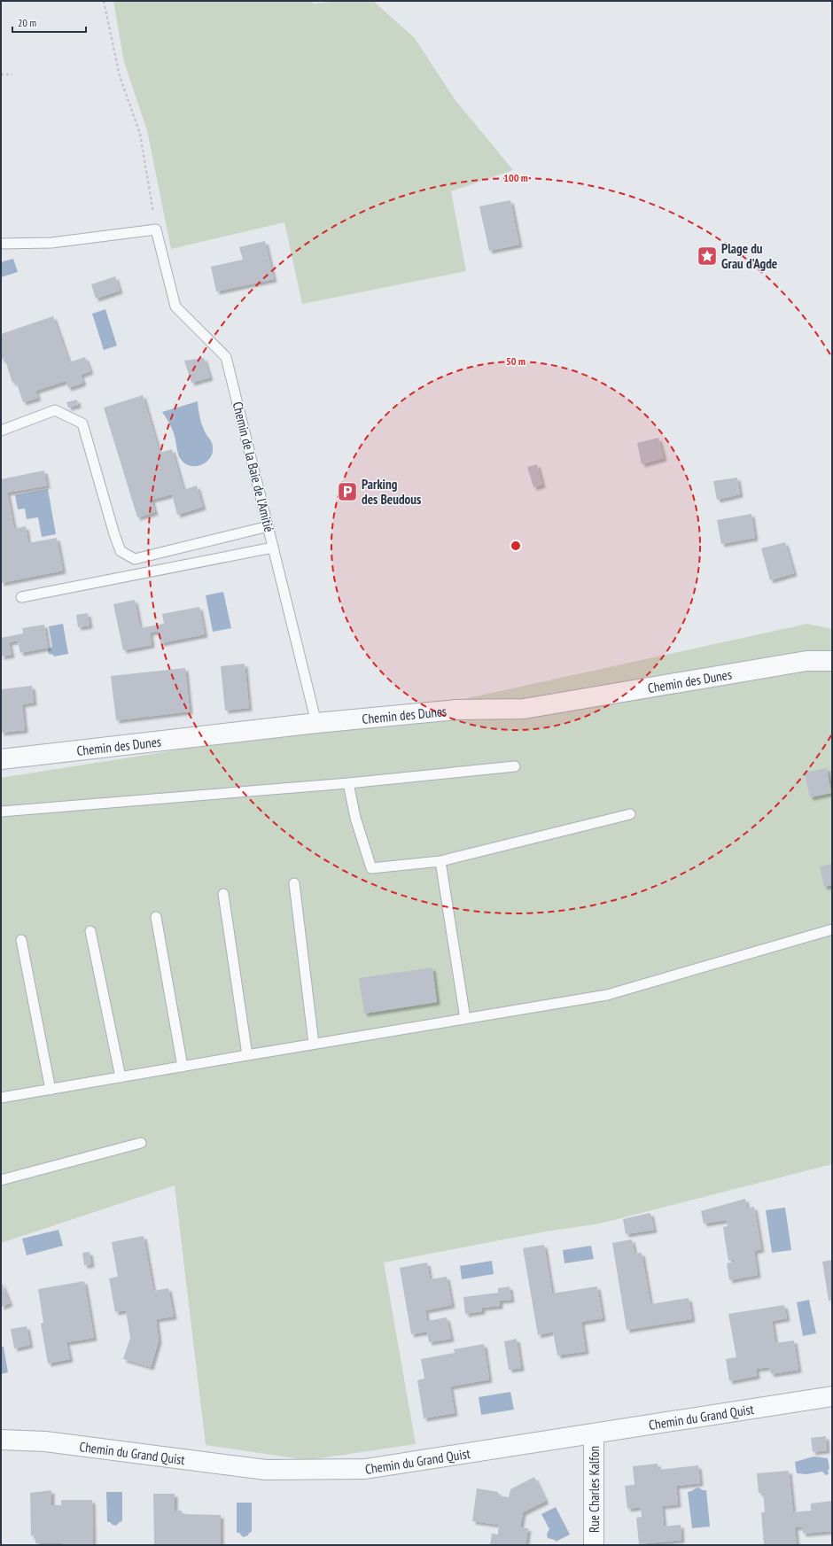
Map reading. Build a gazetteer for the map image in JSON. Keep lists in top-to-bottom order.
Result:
{
  "streets": {
    "street": ["Chemin des Dunes", "Chemin du Grand Quist", "Rue Charles Kalfon"],
    "lane": ["Chemin de la Baie de l'Amitié"]
  },
  "crossings": [
    ["Chemin de la Baie de l'Amitié", "Chemin des Dunes"],
    ["Chemin du Grand Quist", "Rue Charles Kalfon"]
  ],
  "places": {
    "place": ["Plage du Grau d'Agde"],
    "parking": ["Parking des Beudous"]
  },
  "scale_bar": "20 m",
  "rings": ["100 m", "50 m"]
}
